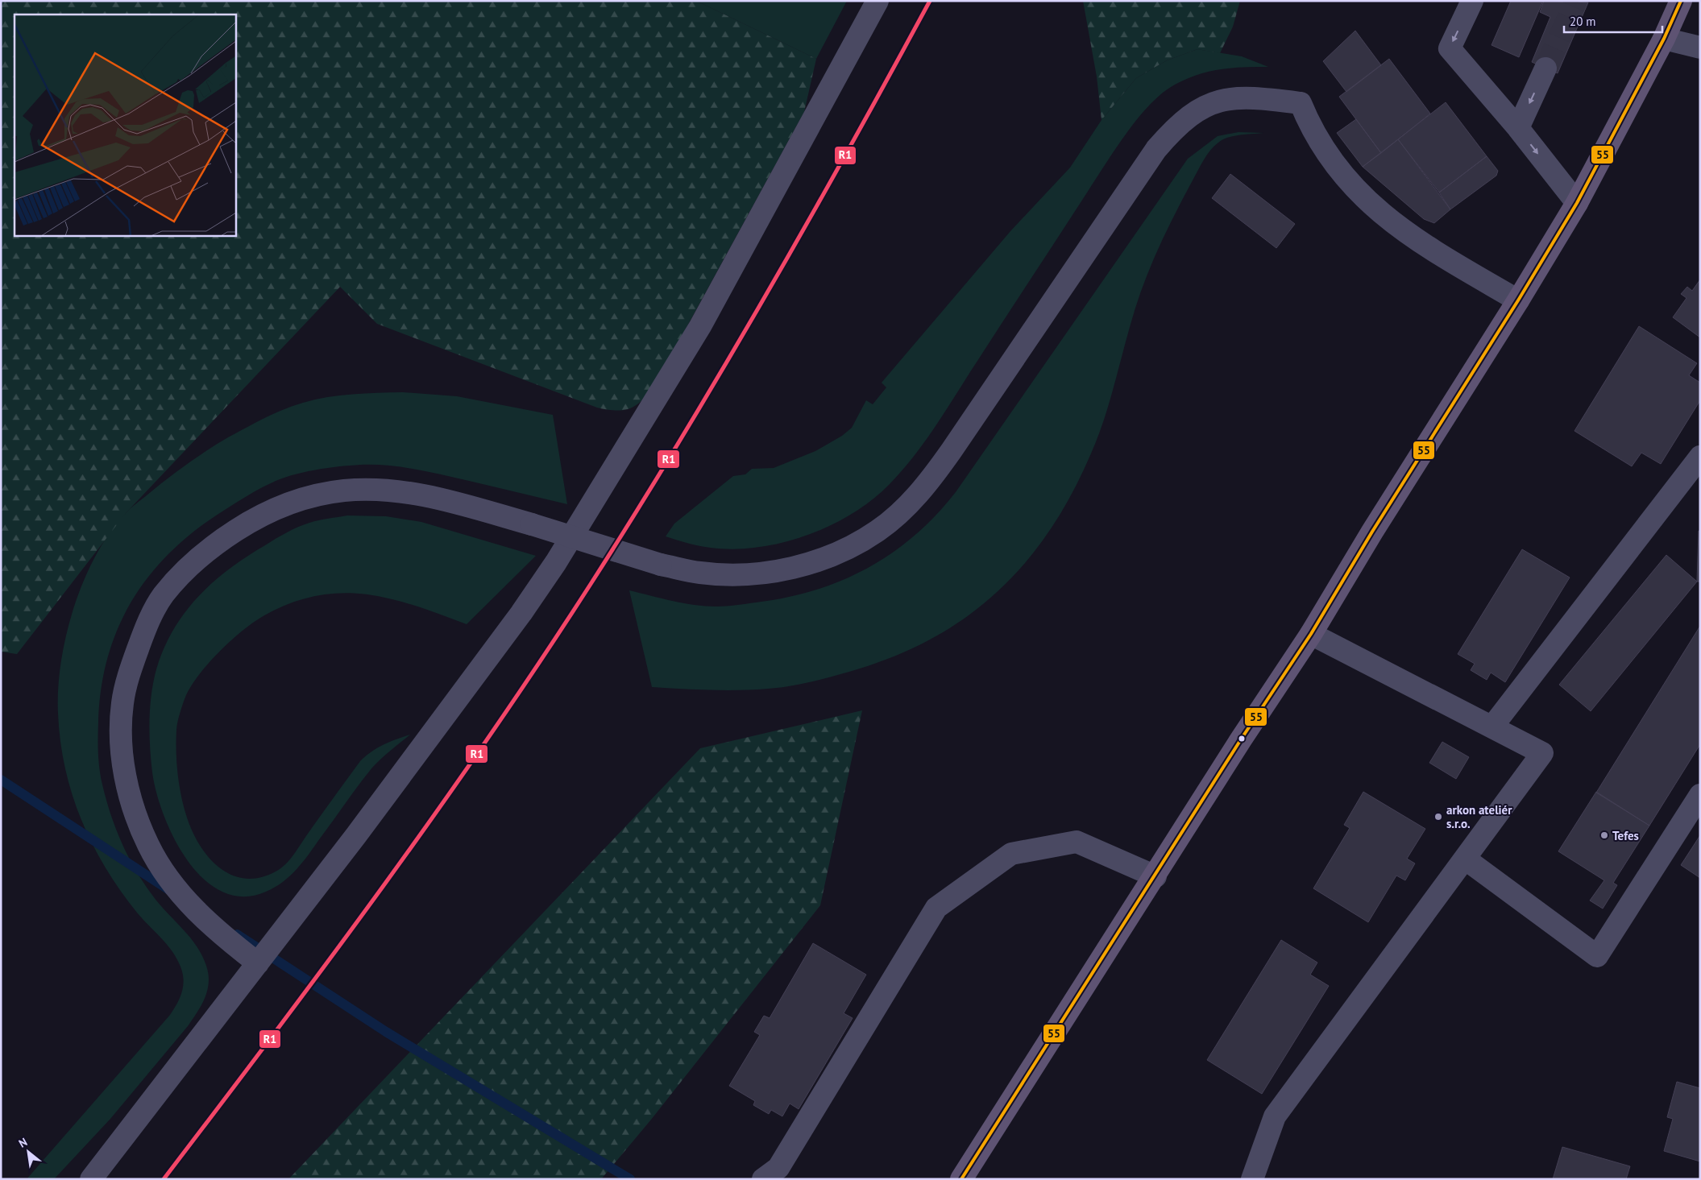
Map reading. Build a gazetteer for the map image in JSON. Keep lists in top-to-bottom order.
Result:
{
  "places": ["arkon ateliér s.r.o.", "Tefes"],
  "lines": ["transit line R1", "transit line 55"],
  "scale_bar": "20 m",
  "north": "top left"
}
